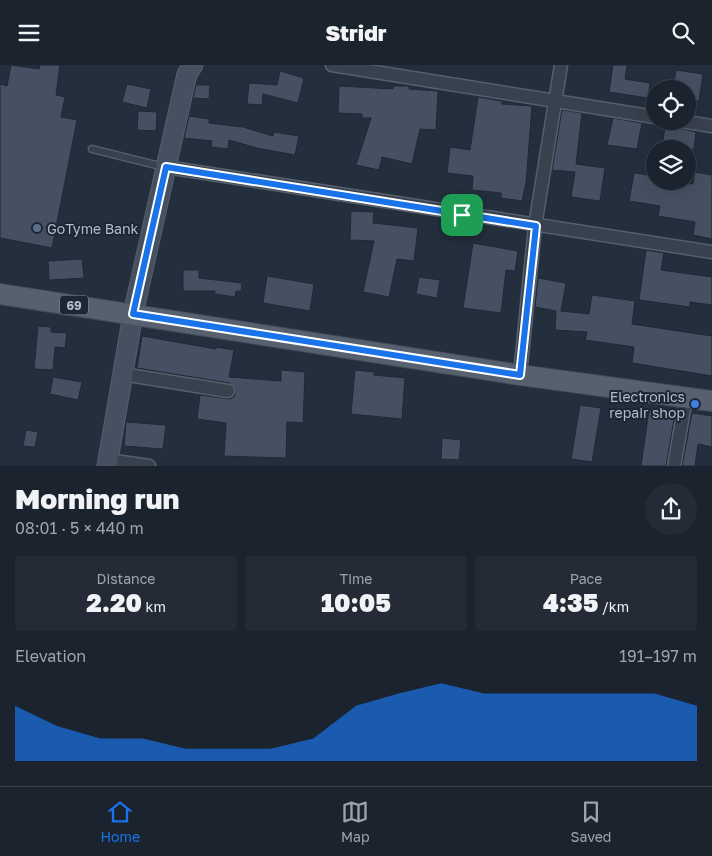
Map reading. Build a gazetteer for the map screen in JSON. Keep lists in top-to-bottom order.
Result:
{
  "streets": {
    "main road": ["69"]
  },
  "places": ["GoTyme Bank", "Electronics repair shop"],
  "page": {
    "header": "Stridr",
    "heading": ["Morning run", "08:01 · 5 × 440 m"],
    "stats": [
      ["Distance", "2.20 km"],
      ["Time", "10:05"],
      ["Pace", "4:35 /km"]
    ],
    "chart": ["Elevation", "191–197 m"],
    "tabs": ["Home", "Map", "Saved"]
  }
}
